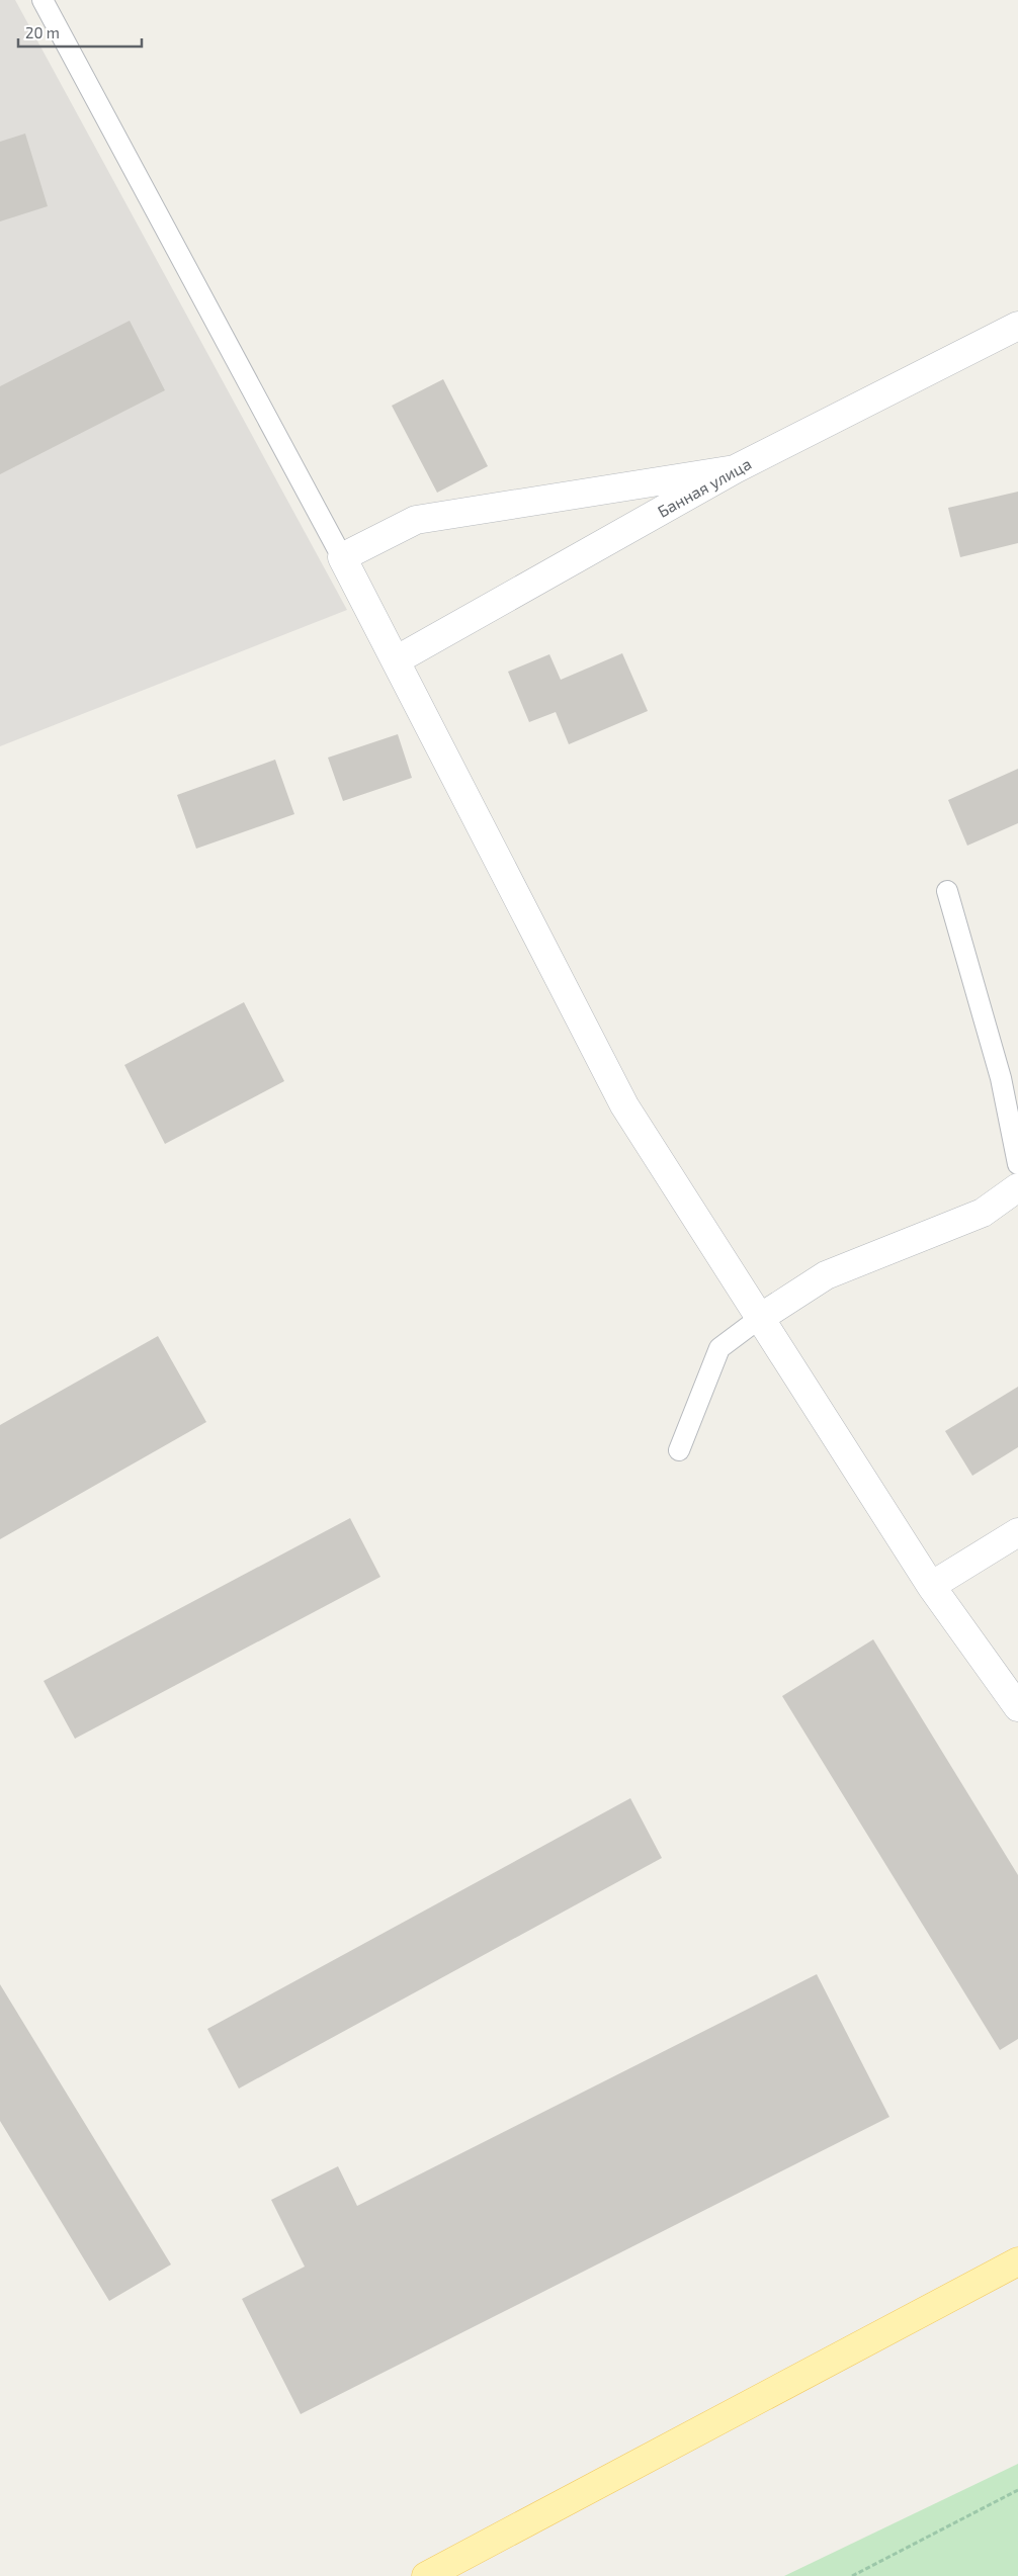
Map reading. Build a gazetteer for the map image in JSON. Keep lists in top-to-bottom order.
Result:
{
  "streets": {
    "street": ["Банная улица"]
  },
  "scale_bar": "20 m"
}
